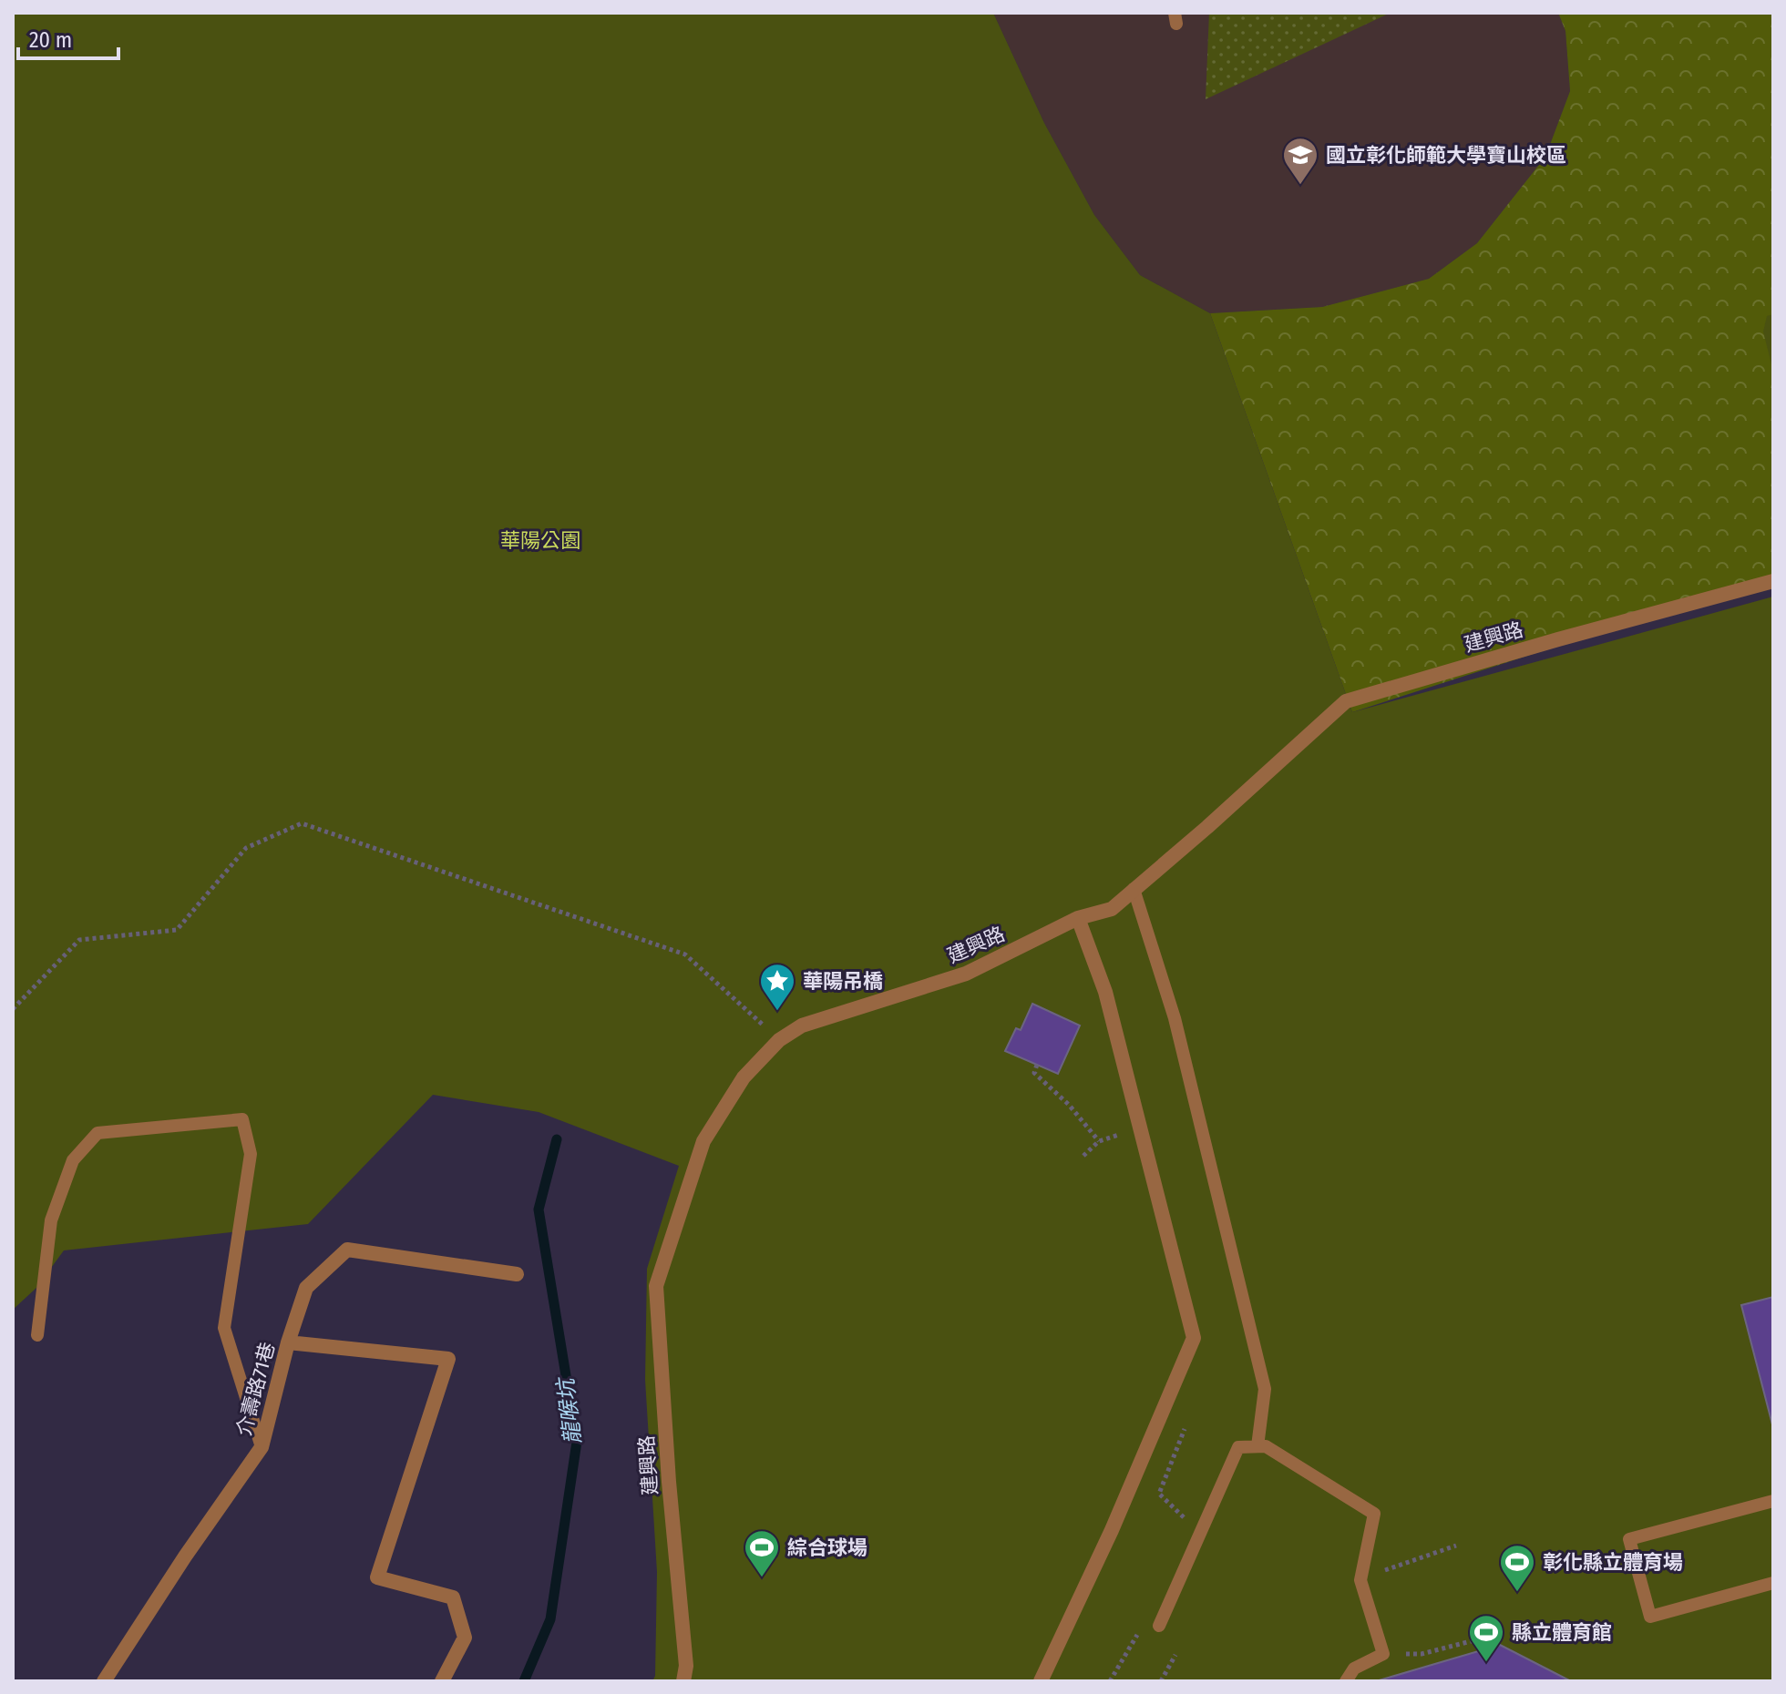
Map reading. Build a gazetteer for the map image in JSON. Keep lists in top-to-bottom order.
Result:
{
  "streets": {
    "street": ["建興路", "介壽路71巷"]
  },
  "water": ["龍喉坑"],
  "parks": ["華陽公園"],
  "places": {
    "school or university": ["國立彰化師範大學寶山校區"],
    "place": ["華陽吊橋"],
    "sports": ["綜合球場", "彰化縣立體育場", "縣立體育館"]
  },
  "scale_bar": "20 m"
}
